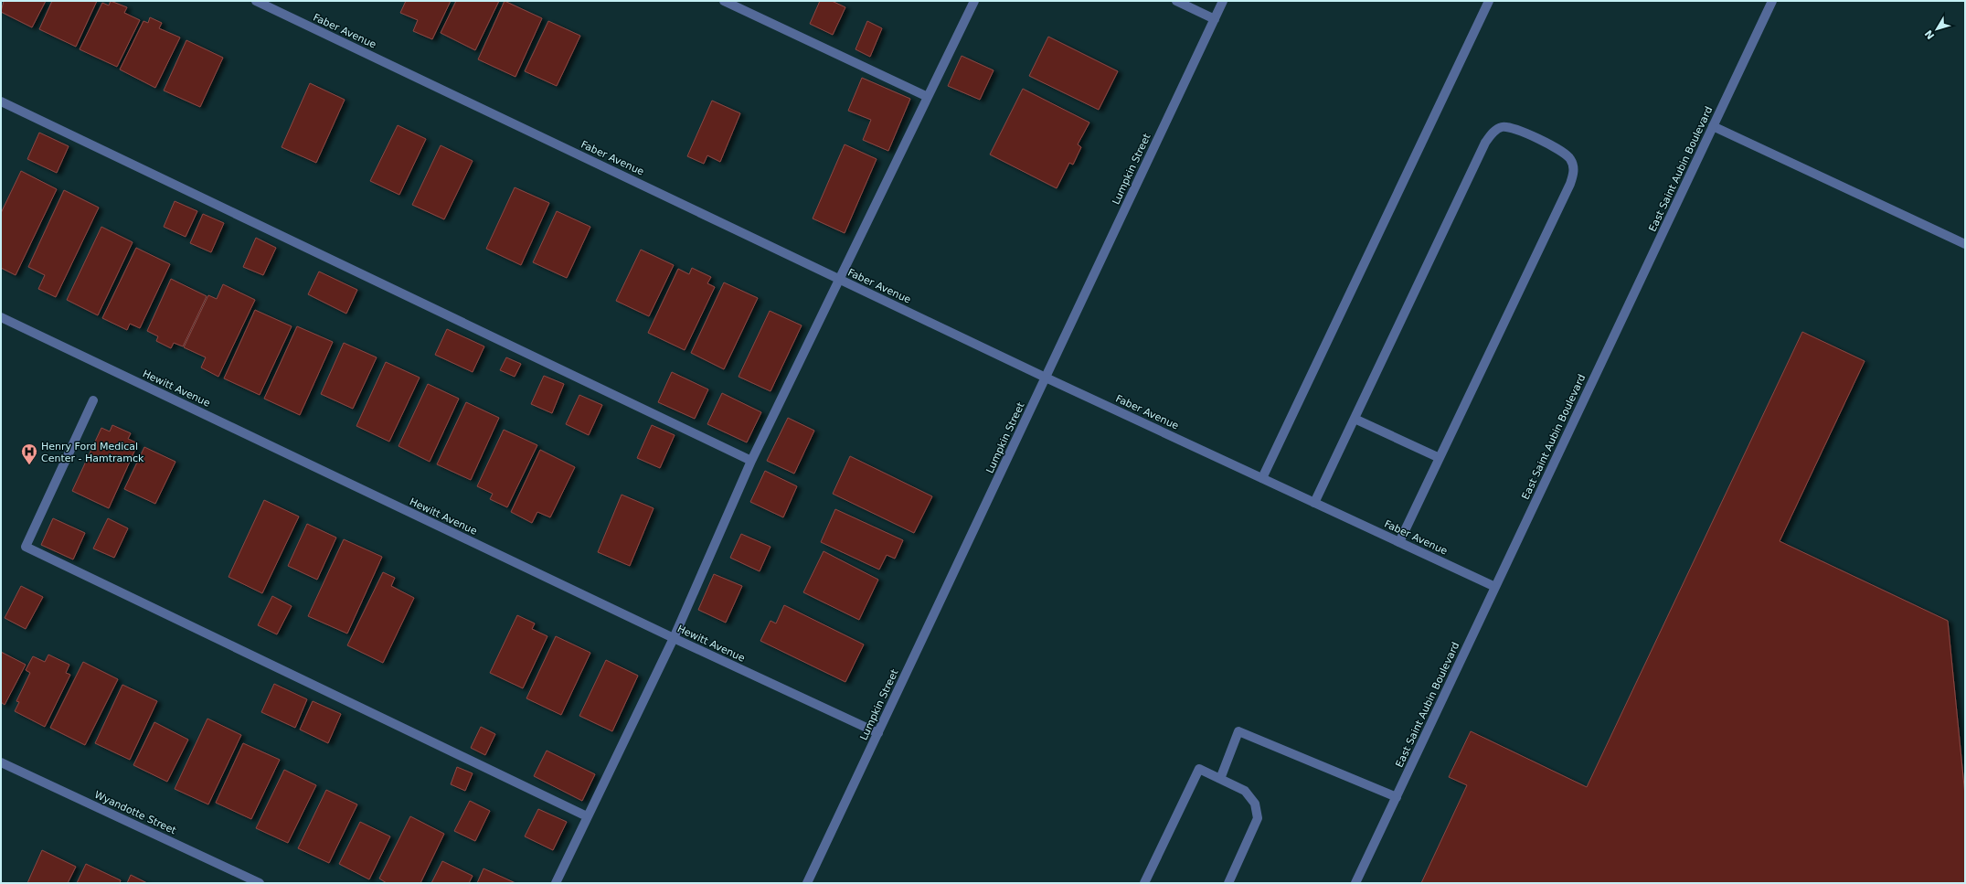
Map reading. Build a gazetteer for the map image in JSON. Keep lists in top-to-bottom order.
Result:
{
  "streets": {
    "street": [
      "Faber Avenue",
      "Lumpkin Street",
      "East Saint Aubin Boulevard",
      "Hewitt Avenue",
      "Wyandotte Street"
    ]
  },
  "crossings": [
    ["Faber Avenue", "Lumpkin Street"],
    ["Faber Avenue", "East Saint Aubin Boulevard"],
    ["Lumpkin Street", "Hewitt Avenue"]
  ],
  "places": {
    "hospital": ["Henry Ford Medical Center - Hamtramck"]
  },
  "north": "bottom left"
}
